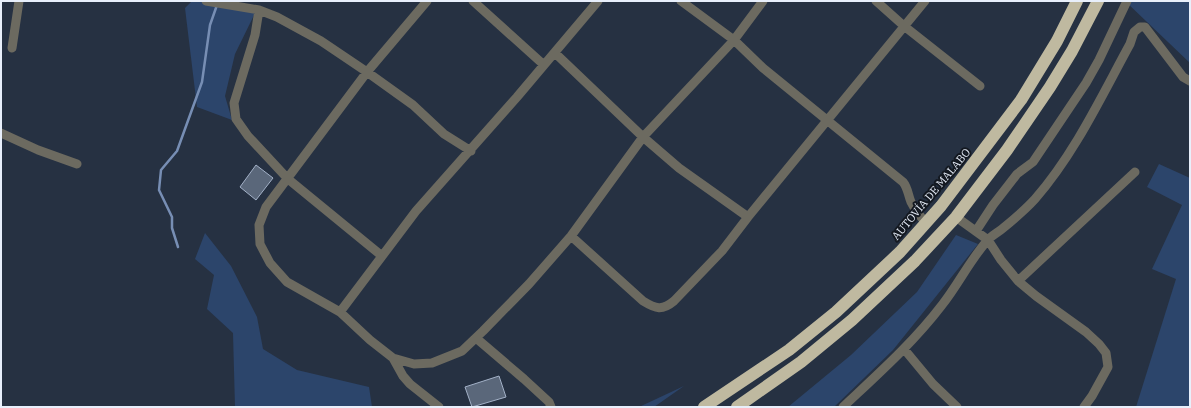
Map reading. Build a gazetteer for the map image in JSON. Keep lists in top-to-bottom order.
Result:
{
  "streets": {
    "highway": ["AUTOVÍA DE MALABO"]
  }
}
